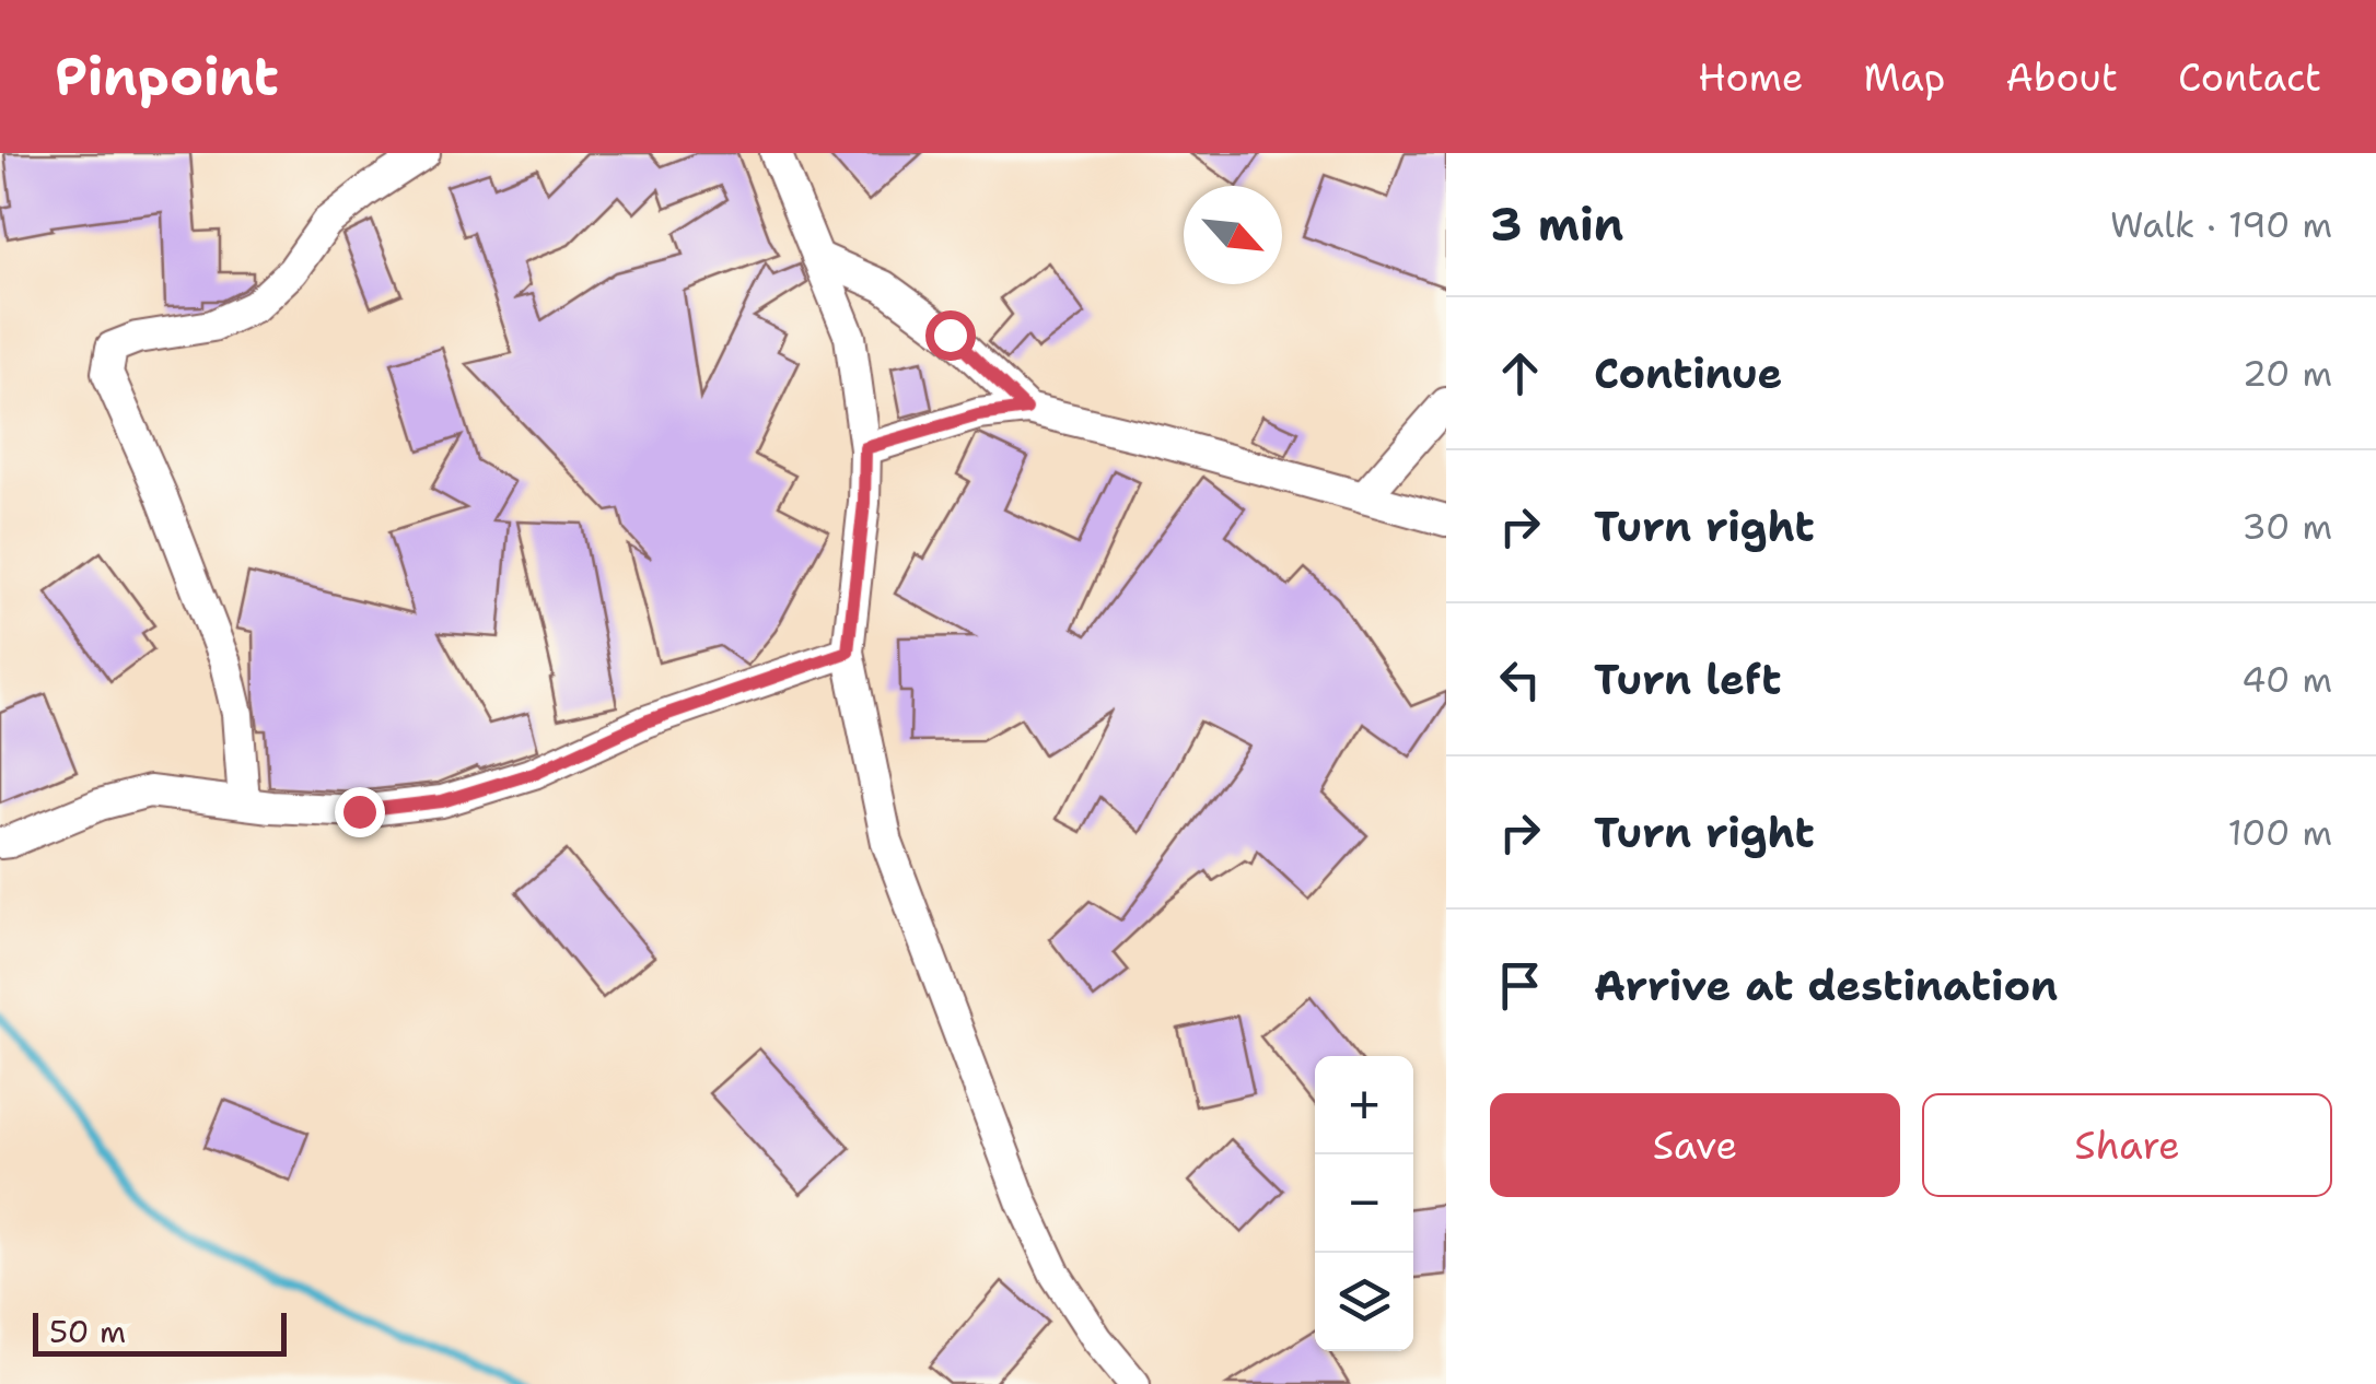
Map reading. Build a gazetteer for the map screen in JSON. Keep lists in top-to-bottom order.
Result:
{
  "scale_bar": "50 m",
  "north": "bottom right",
  "page": {
    "header": "Pinpoint",
    "nav": [
      "Home",
      "Map",
      "About",
      "Contact"
    ],
    "heading": ["3 min", "Walk · 190 m"],
    "list": [
      ["Continue", "20 m"],
      ["Turn right", "30 m"],
      ["Turn left", "40 m"],
      ["Turn right", "100 m"],
      "Arrive at destination"
    ],
    "map_buttons": ["+", "−"],
    "buttons": ["Save", "Share"],
    "scale": "50 m"
  }
}
